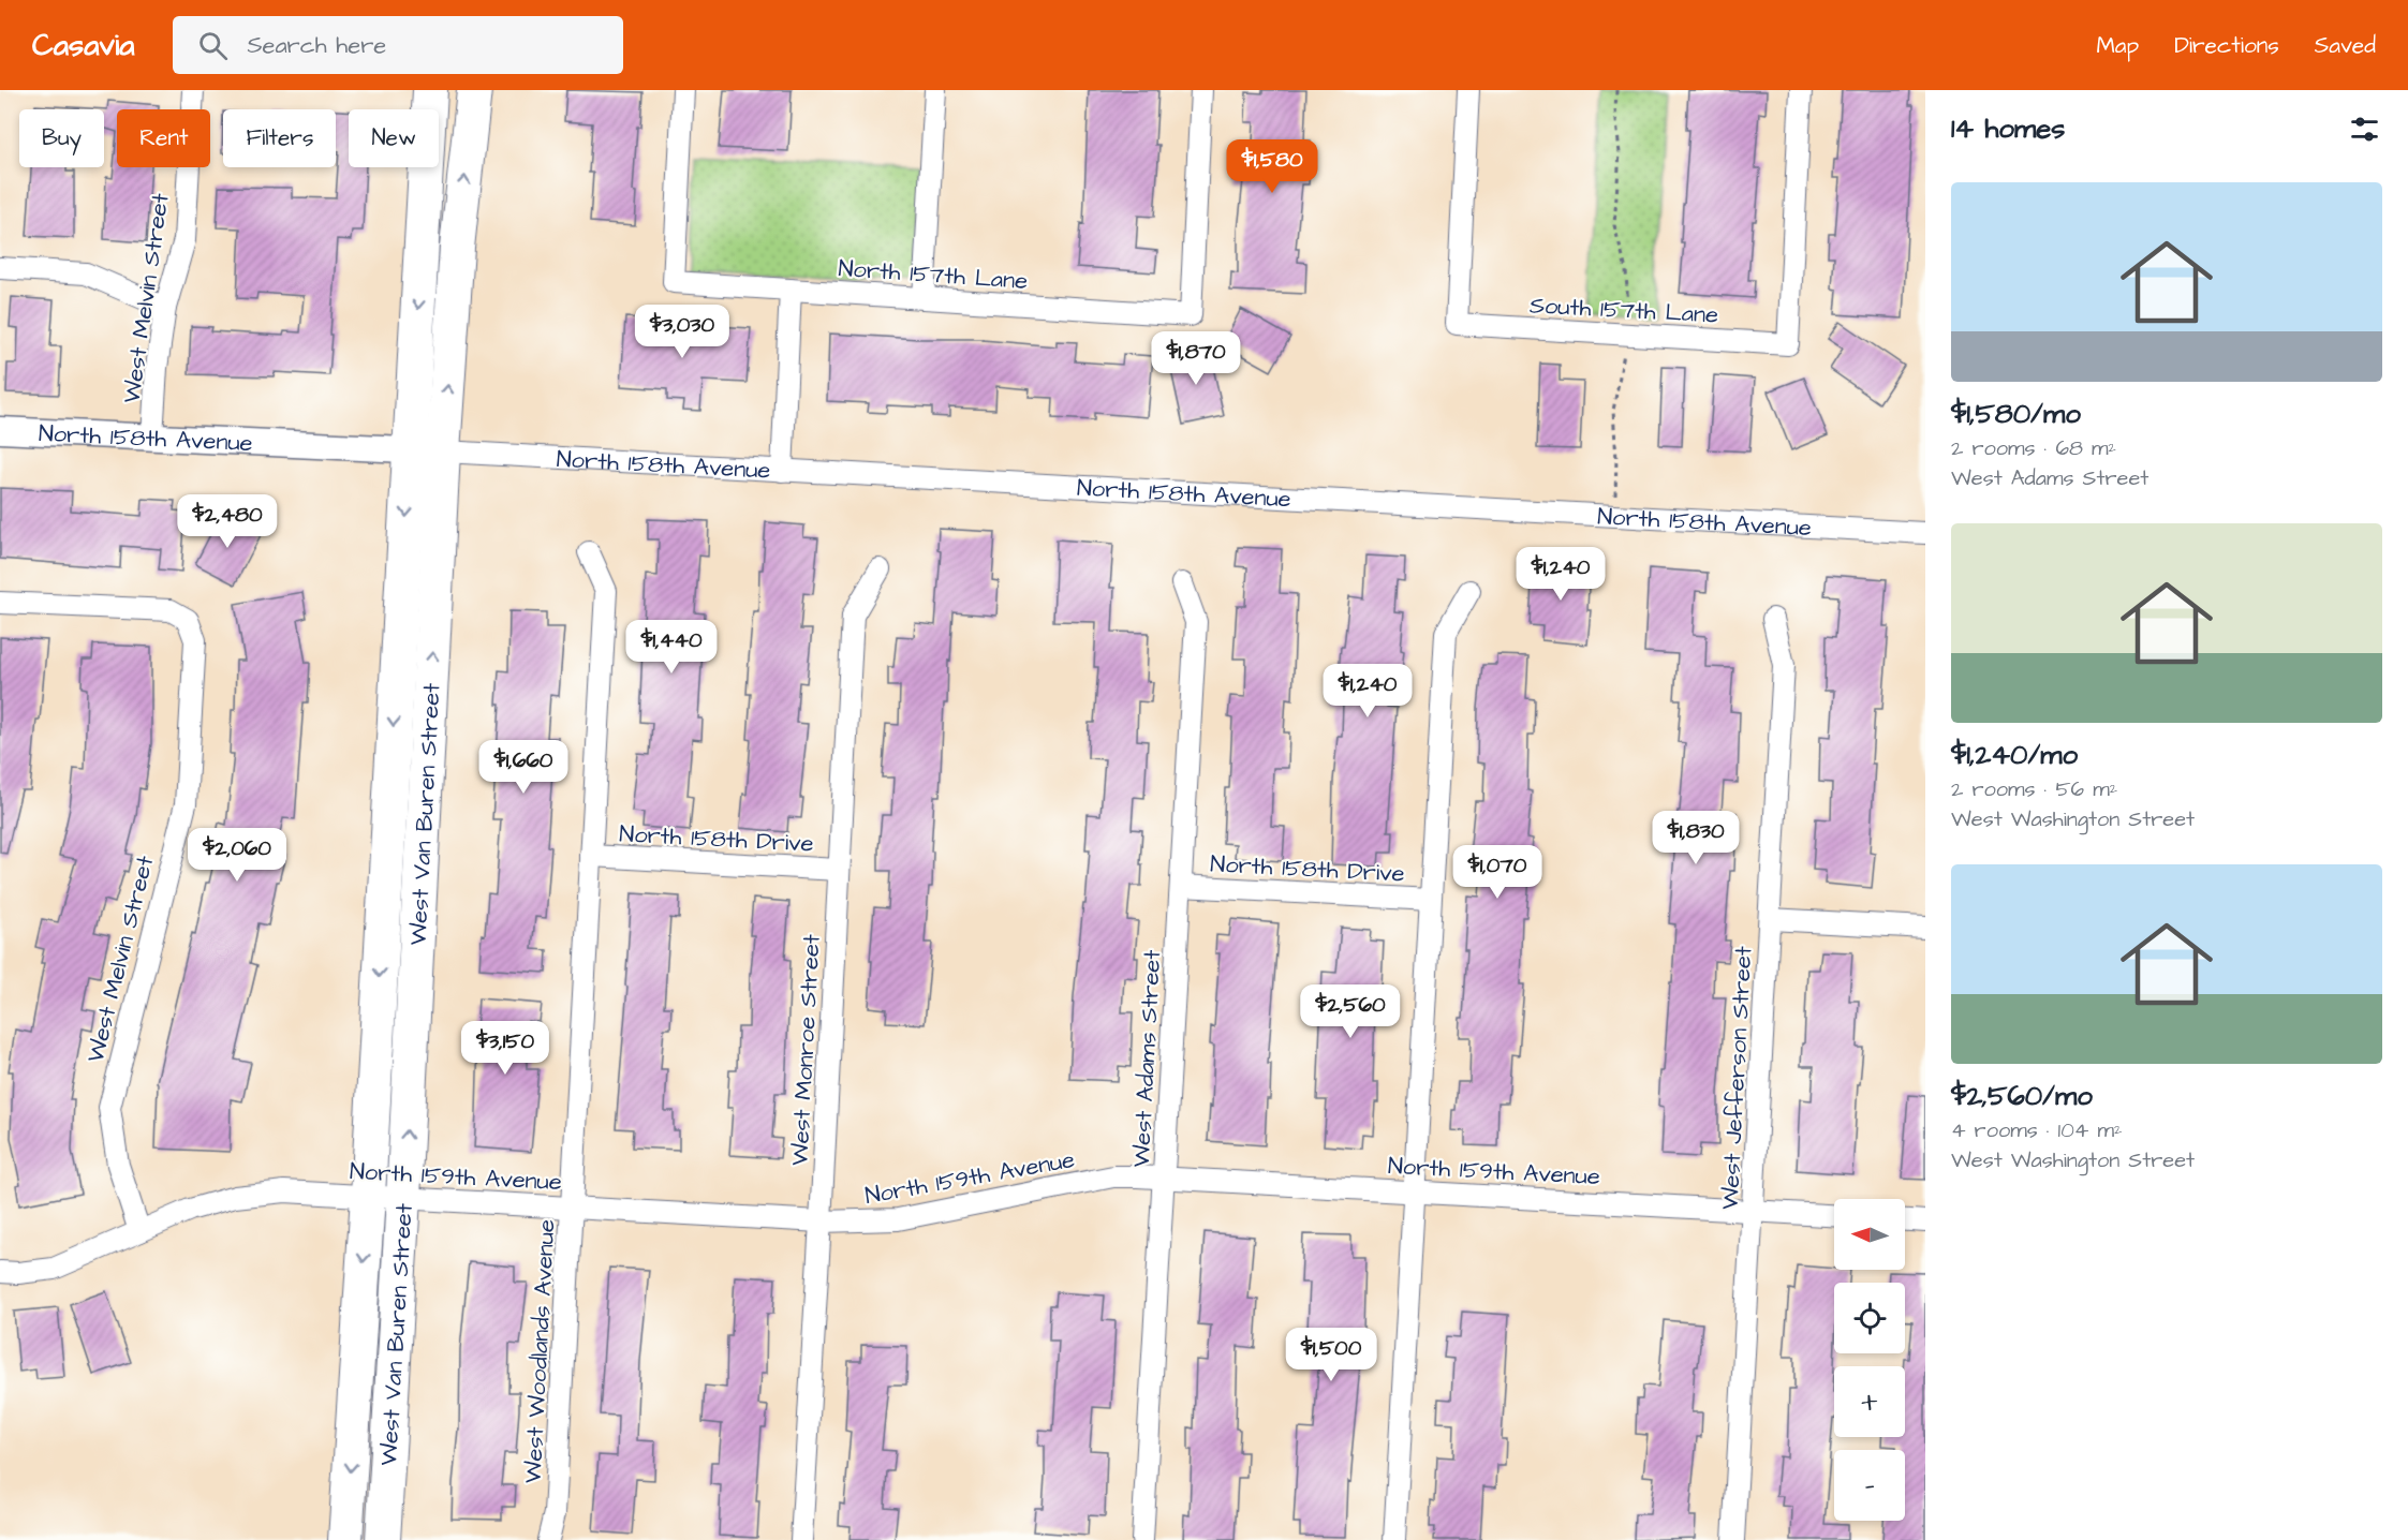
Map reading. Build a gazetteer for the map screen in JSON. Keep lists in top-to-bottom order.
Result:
{
  "streets": {
    "main road": ["West Van Buren Street"],
    "street": [
      "North 157th Lane",
      "West Melvin Street",
      "South 157th Lane",
      "North 158th Avenue",
      "North 158th Drive",
      "West Monroe Street",
      "West Adams Street",
      "West Jefferson Street",
      "North 159th Avenue",
      "West Woodlands Avenue"
    ]
  },
  "crossings": [
    ["West Melvin Street", "North 158th Avenue"],
    ["West Melvin Street", "North 159th Avenue"],
    ["North 158th Avenue", "West Van Buren Street"],
    ["West Van Buren Street", "North 159th Avenue"],
    ["North 158th Drive", "West Monroe Street"],
    ["North 158th Drive", "West Adams Street"],
    ["North 158th Drive", "West Woodlands Avenue"],
    ["West Monroe Street", "North 159th Avenue"],
    ["West Adams Street", "North 159th Avenue"],
    ["West Jefferson Street", "North 159th Avenue"],
    ["North 159th Avenue", "West Woodlands Avenue"]
  ],
  "north": "left",
  "page": {
    "header": "Casavia",
    "search": "Search here",
    "nav": ["Map", "Directions", "Saved"],
    "heading": "14 homes",
    "chip": [
      "Buy",
      "Rent",
      "Filters",
      "New"
    ],
    "price": [
      "$1,580",
      "$3,030",
      "$1,870",
      "$2,480",
      "$1,240",
      "$1,440",
      "$1,240",
      "$1,660",
      "$1,830",
      "$2,060",
      "$1,070",
      "$2,560",
      "$3,150",
      "$1,500"
    ],
    "list": [
      {
        "name": "$1,580/mo",
        "note": "2 rooms · 68 m² · West Adams Street"
      },
      {
        "name": "$1,240/mo",
        "note": "2 rooms · 56 m² · West Washington Street"
      },
      {
        "name": "$2,560/mo",
        "note": "4 rooms · 104 m² · West Washington Street"
      }
    ],
    "map_buttons": ["+", "−"]
  }
}
